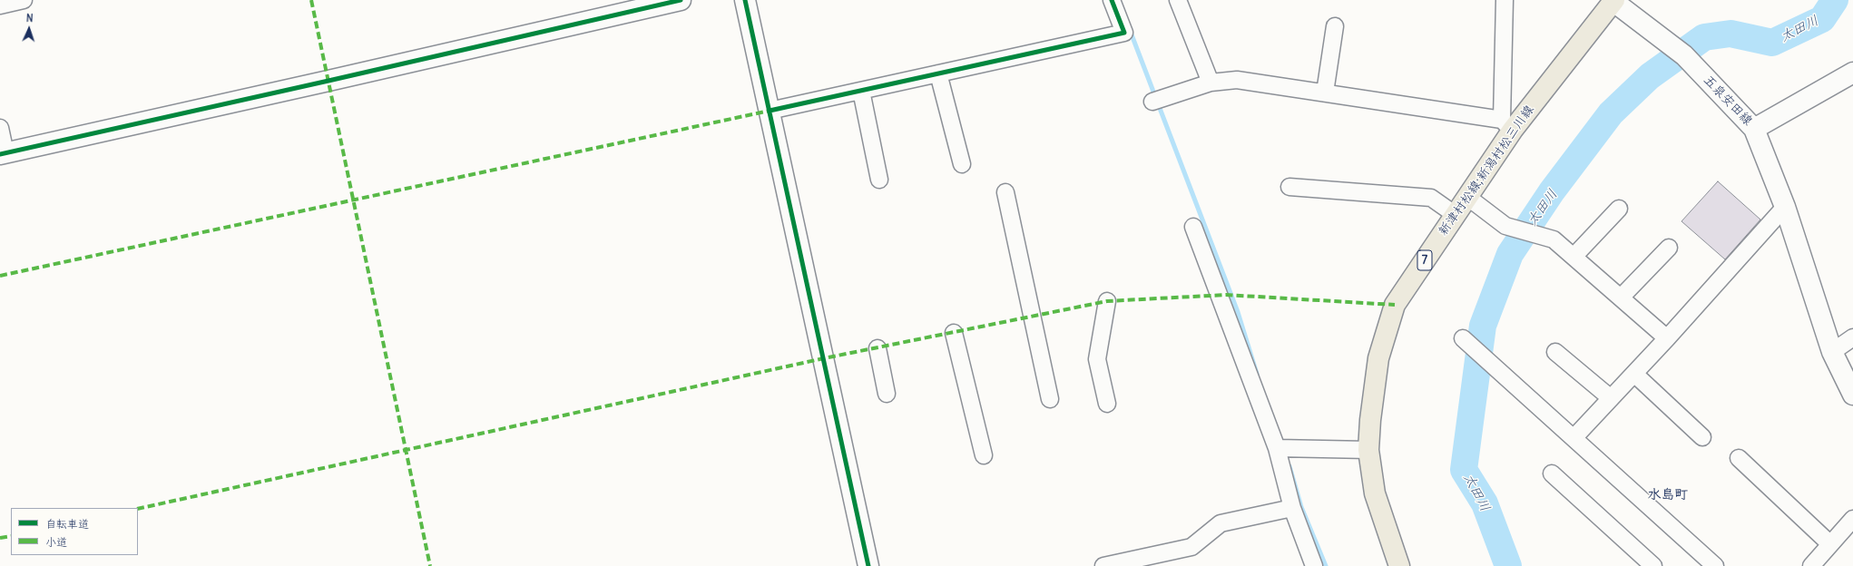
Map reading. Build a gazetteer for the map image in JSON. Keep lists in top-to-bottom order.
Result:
{
  "streets": {
    "main road": ["新津村松線;新潟村松三川線", "7"],
    "street": ["五泉安田線"]
  },
  "crossings": [
    ["五泉安田線", "新津村松線;新潟村松三川線"]
  ],
  "districts": ["水島町"],
  "water": ["太田川"],
  "legend": ["自転車道", "小道"],
  "north": "top"
}
